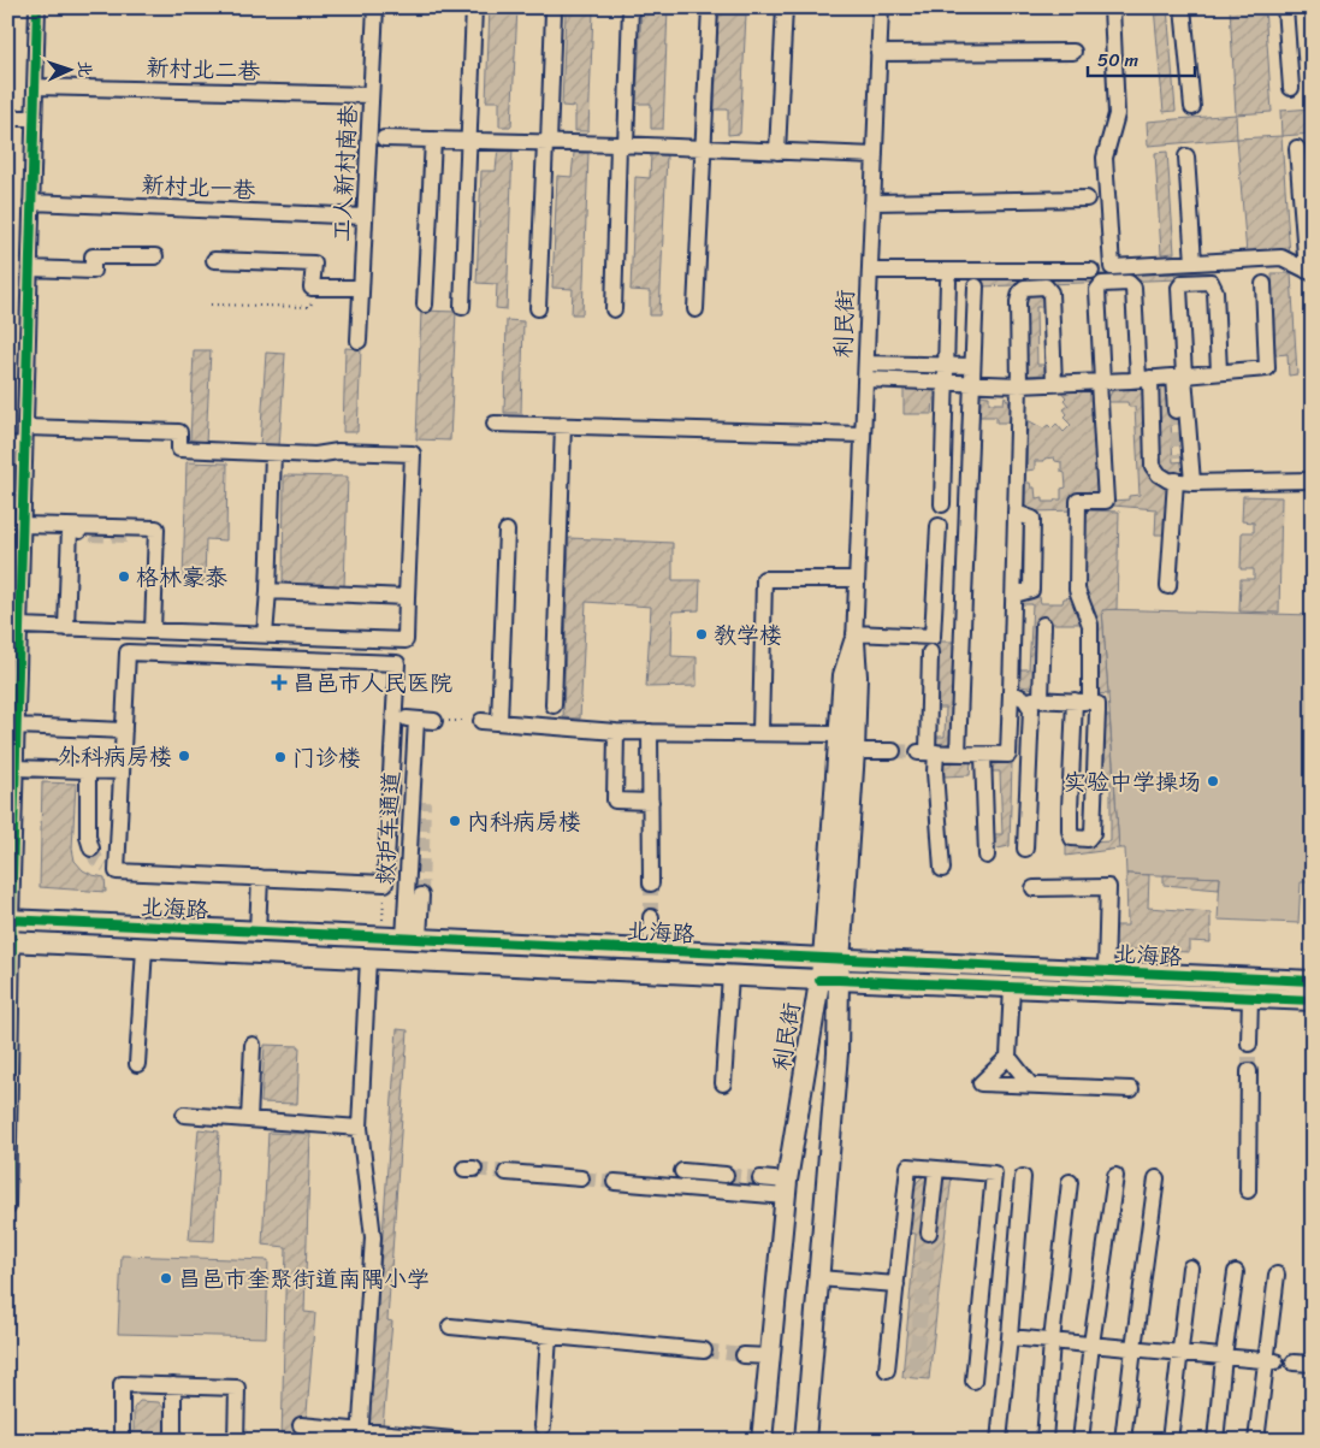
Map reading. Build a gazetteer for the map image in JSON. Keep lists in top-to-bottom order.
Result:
{
  "streets": {
    "main road": ["利民街", "北海路"],
    "street": [
      "新村北二巷",
      "工人新村南巷",
      "新村北一巷",
      "救护车通道"
    ]
  },
  "crossings": [
    ["新村北二巷", "工人新村南巷"],
    ["工人新村南巷", "新村北一巷"],
    ["利民街", "北海路"],
    ["救护车通道", "北海路"]
  ],
  "places": {
    "other": [
      "格林豪泰",
      "教学楼",
      "外科病房楼",
      "门诊楼",
      "实验中学操场",
      "内科病房楼",
      "昌邑市奎聚街道南隅小学"
    ],
    "health": ["昌邑市人民医院"]
  },
  "scale_bar": "50 m",
  "north": "right"
}
